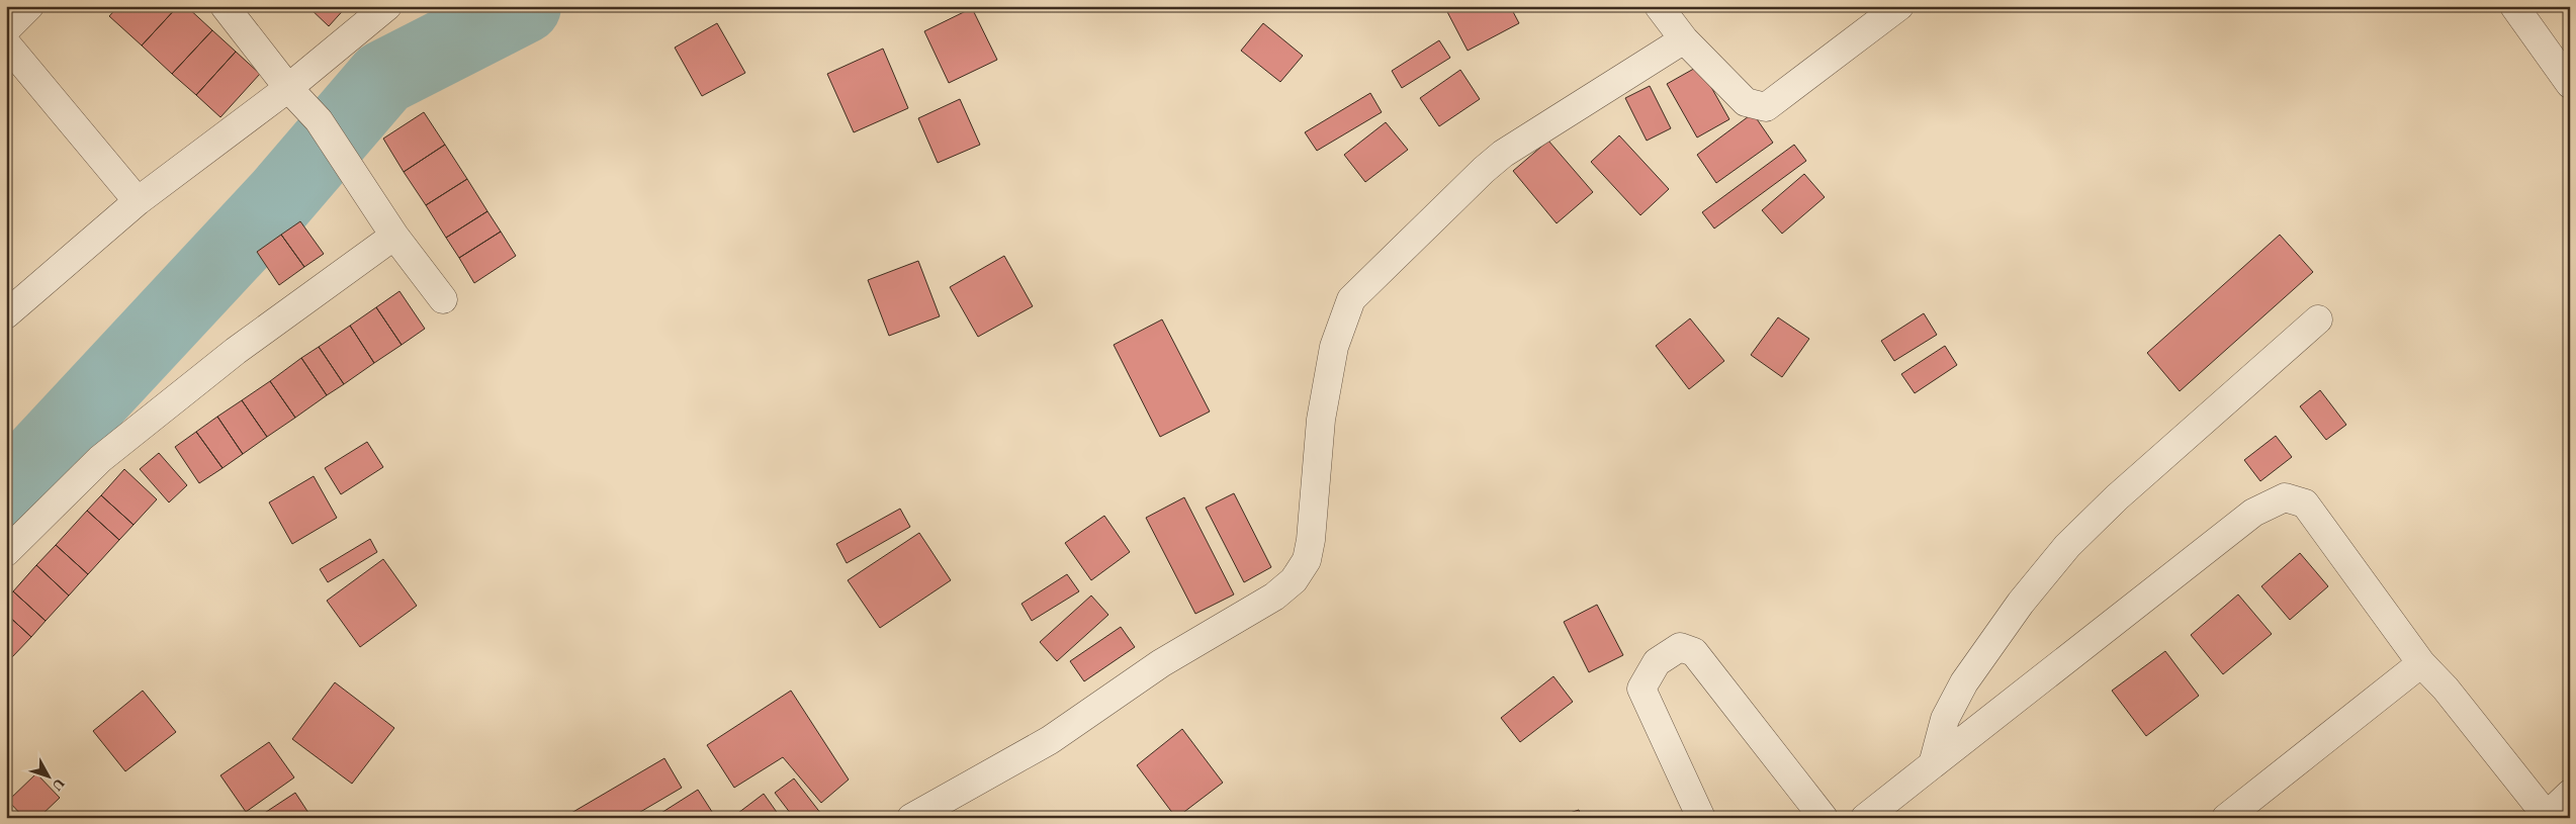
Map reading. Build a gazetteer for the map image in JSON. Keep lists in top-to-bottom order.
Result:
{
  "north": "bottom right"
}
